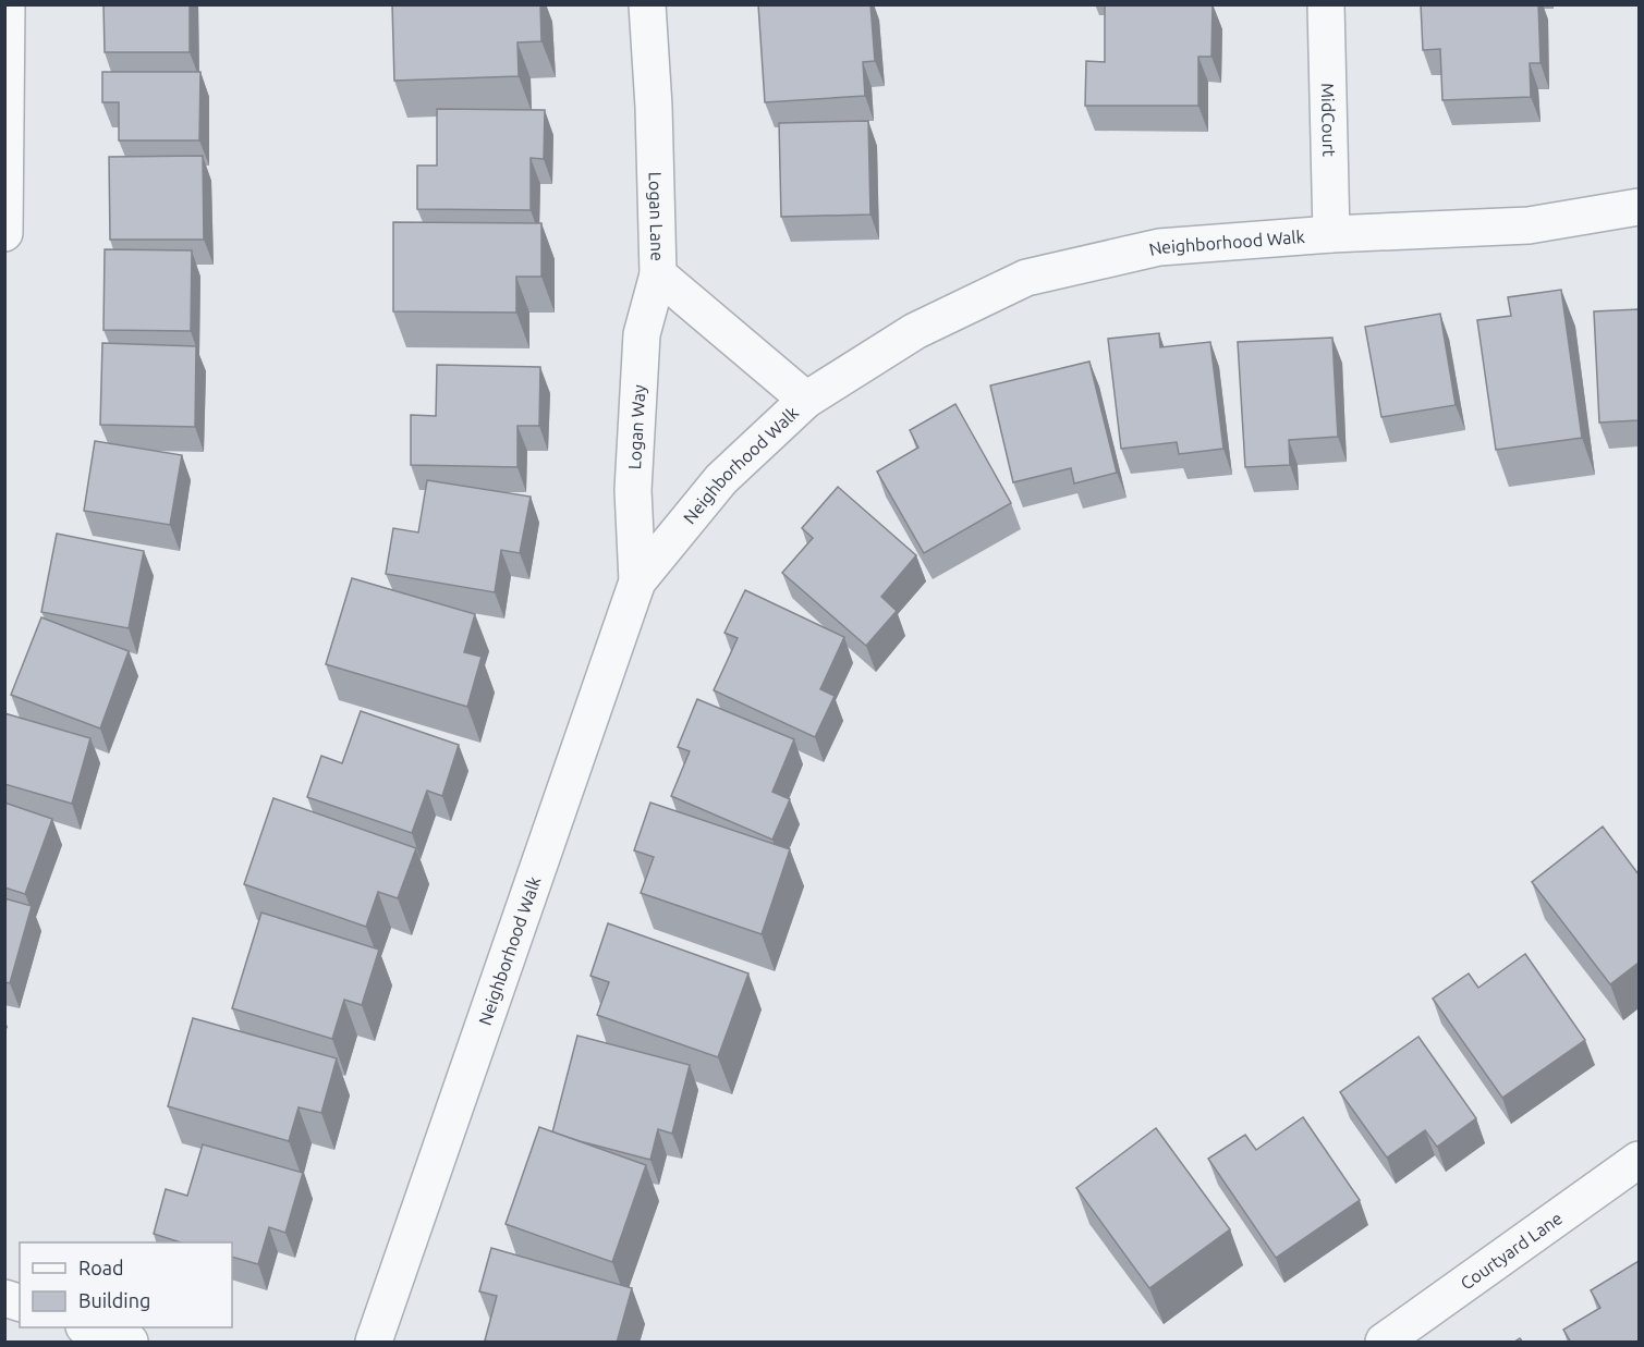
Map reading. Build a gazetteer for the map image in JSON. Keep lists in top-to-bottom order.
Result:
{
  "streets": {
    "street": [
      "MidCourt",
      "Logan Lane",
      "Neighborhood Walk",
      "Logan Way",
      "Courtyard Lane"
    ]
  },
  "crossings": [
    ["MidCourt", "Neighborhood Walk"],
    ["Logan Lane", "Neighborhood Walk"],
    ["Logan Lane", "Logan Way"],
    ["Neighborhood Walk", "Logan Way"]
  ],
  "legend": ["Road", "Building"]
}
